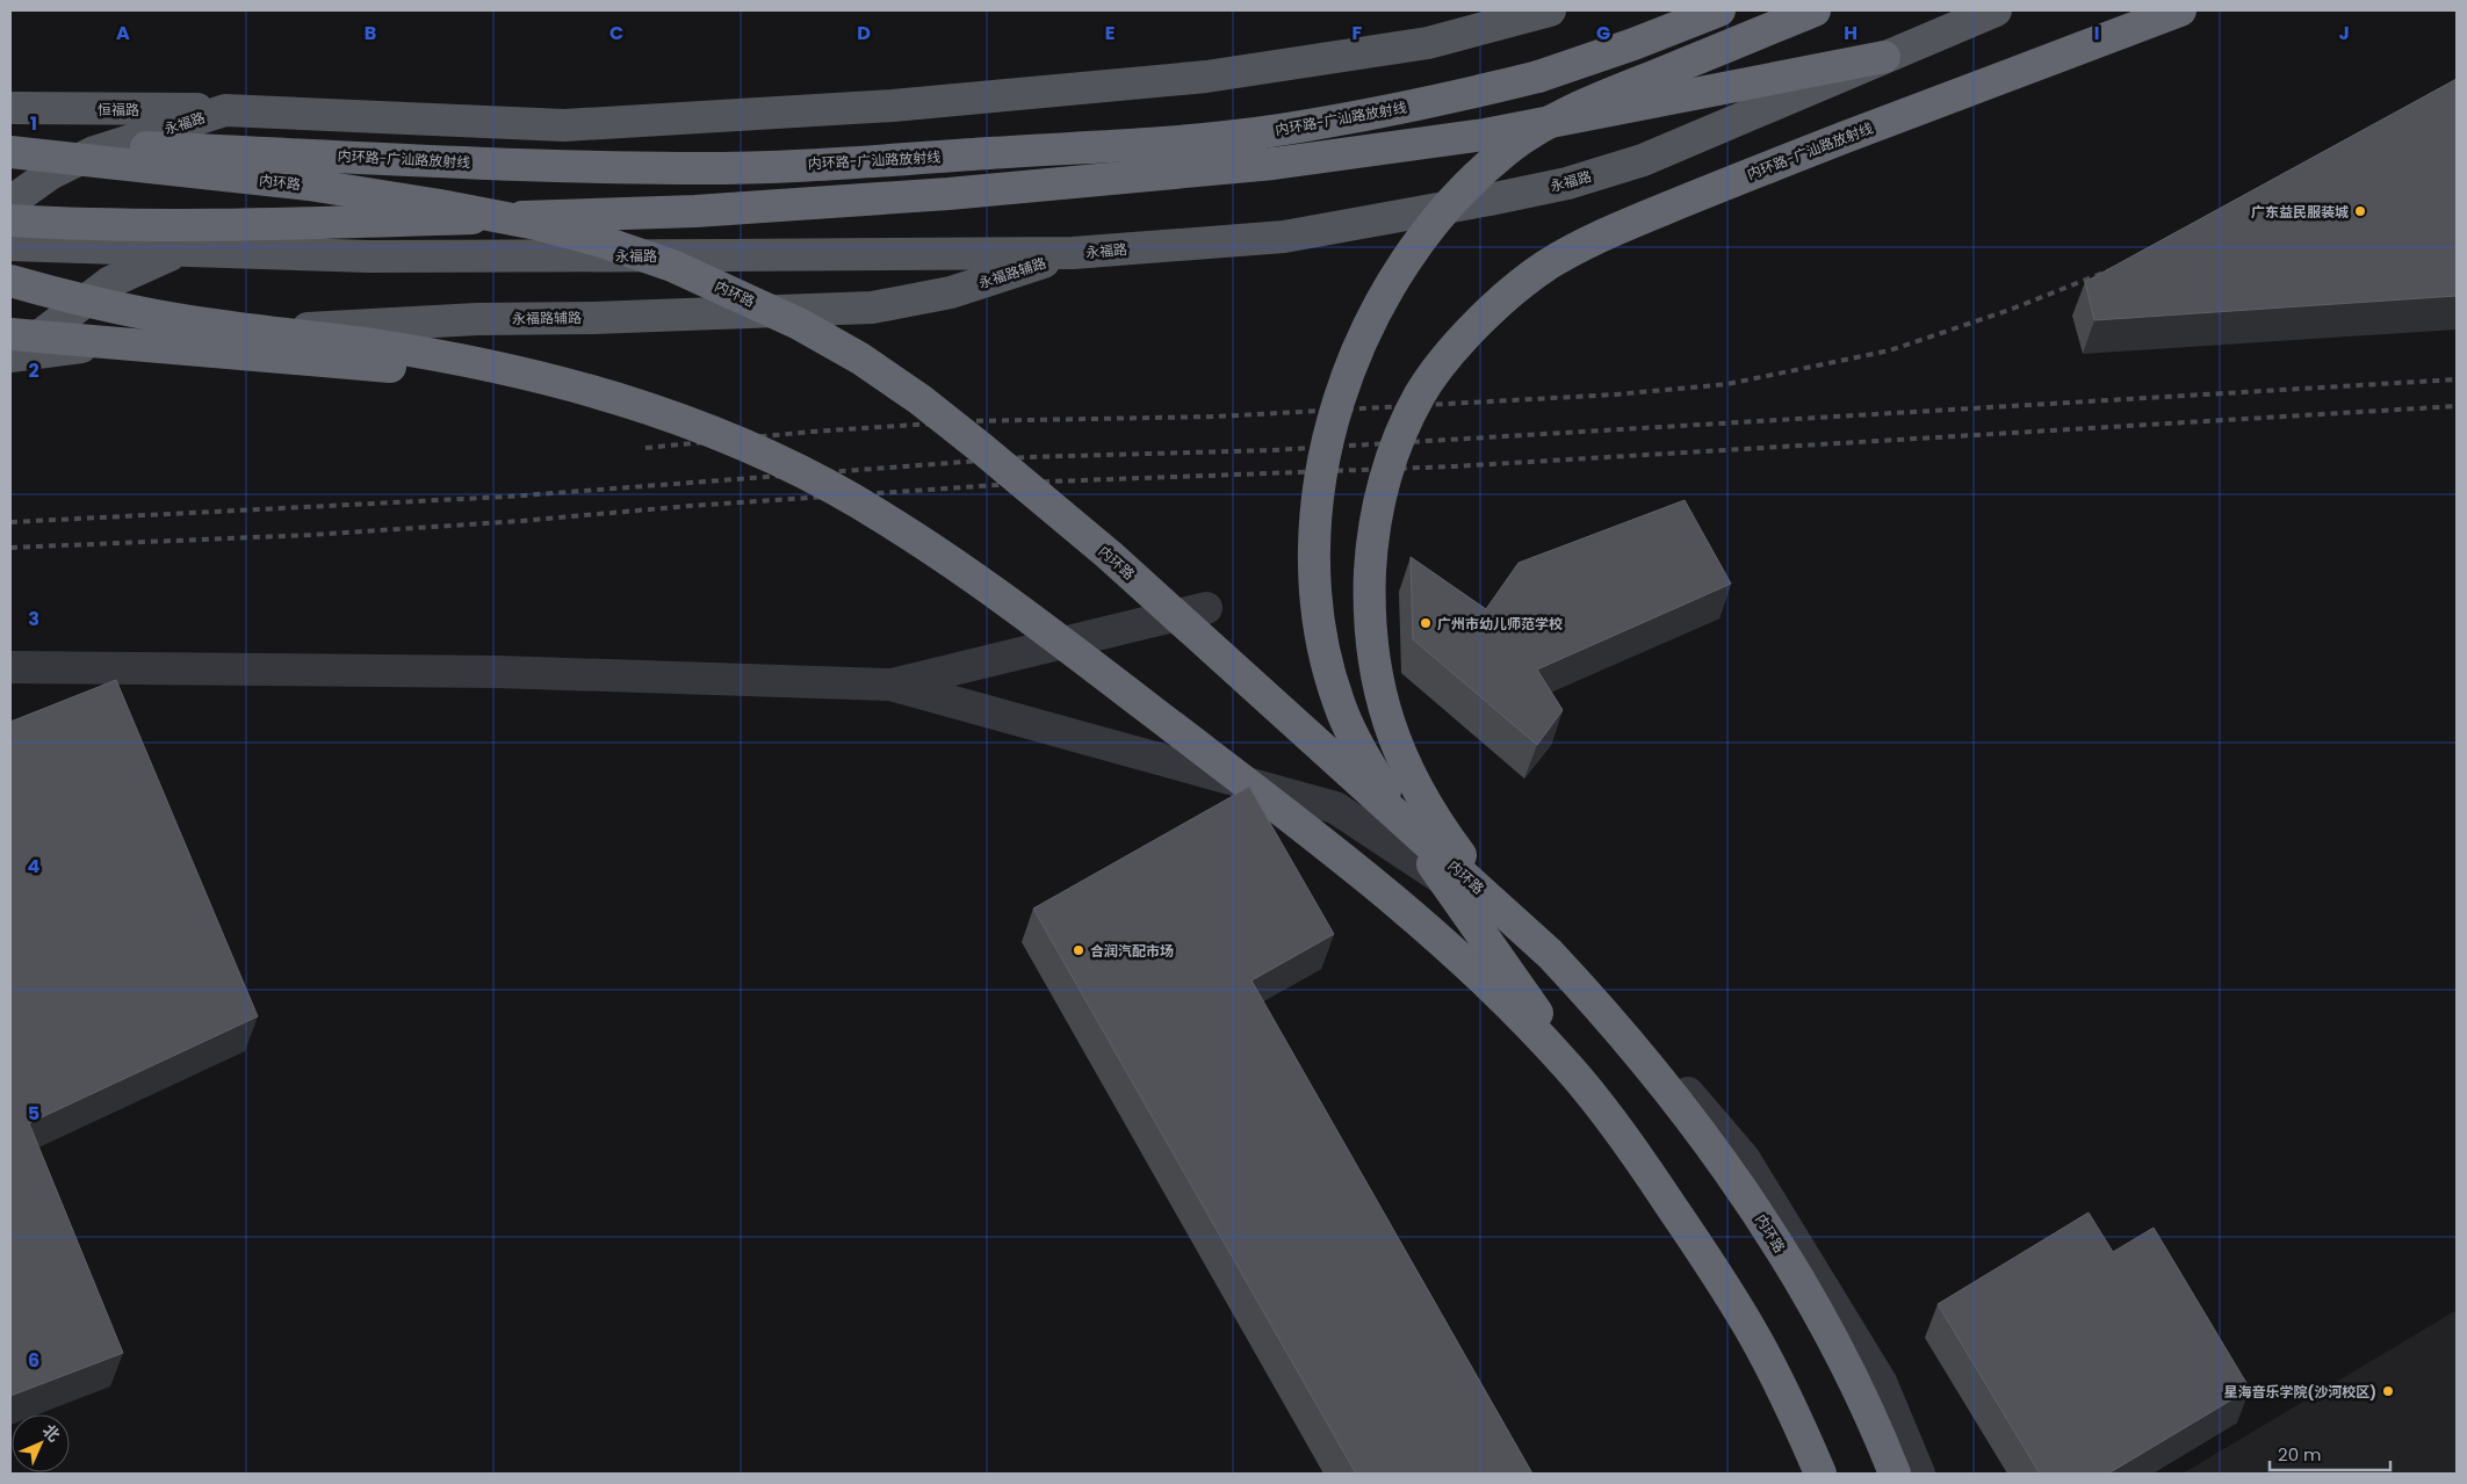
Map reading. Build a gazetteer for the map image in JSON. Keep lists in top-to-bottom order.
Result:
{
  "streets": {
    "highway": ["内环路-广汕路放射线", "内环路"],
    "main road": ["恒福路", "永福路", "永福路辅路"]
  },
  "crossings": [
    ["恒福路", "永福路"],
    ["内环路-广汕路放射线", "内环路"],
    ["永福路", "永福路辅路"]
  ],
  "places": [
    "广东益民服装城",
    "广州市幼儿师范学校",
    "合润汽配市场",
    "星海音乐学院(沙河校区)"
  ],
  "scale_bar": "20 m",
  "north": "top right",
  "grid": {
    "columns": [
      "A",
      "B",
      "C",
      "D",
      "E",
      "F",
      "G",
      "H",
      "I",
      "J"
    ],
    "rows": [
      "1",
      "2",
      "3",
      "4",
      "5",
      "6"
    ]
  }
}
